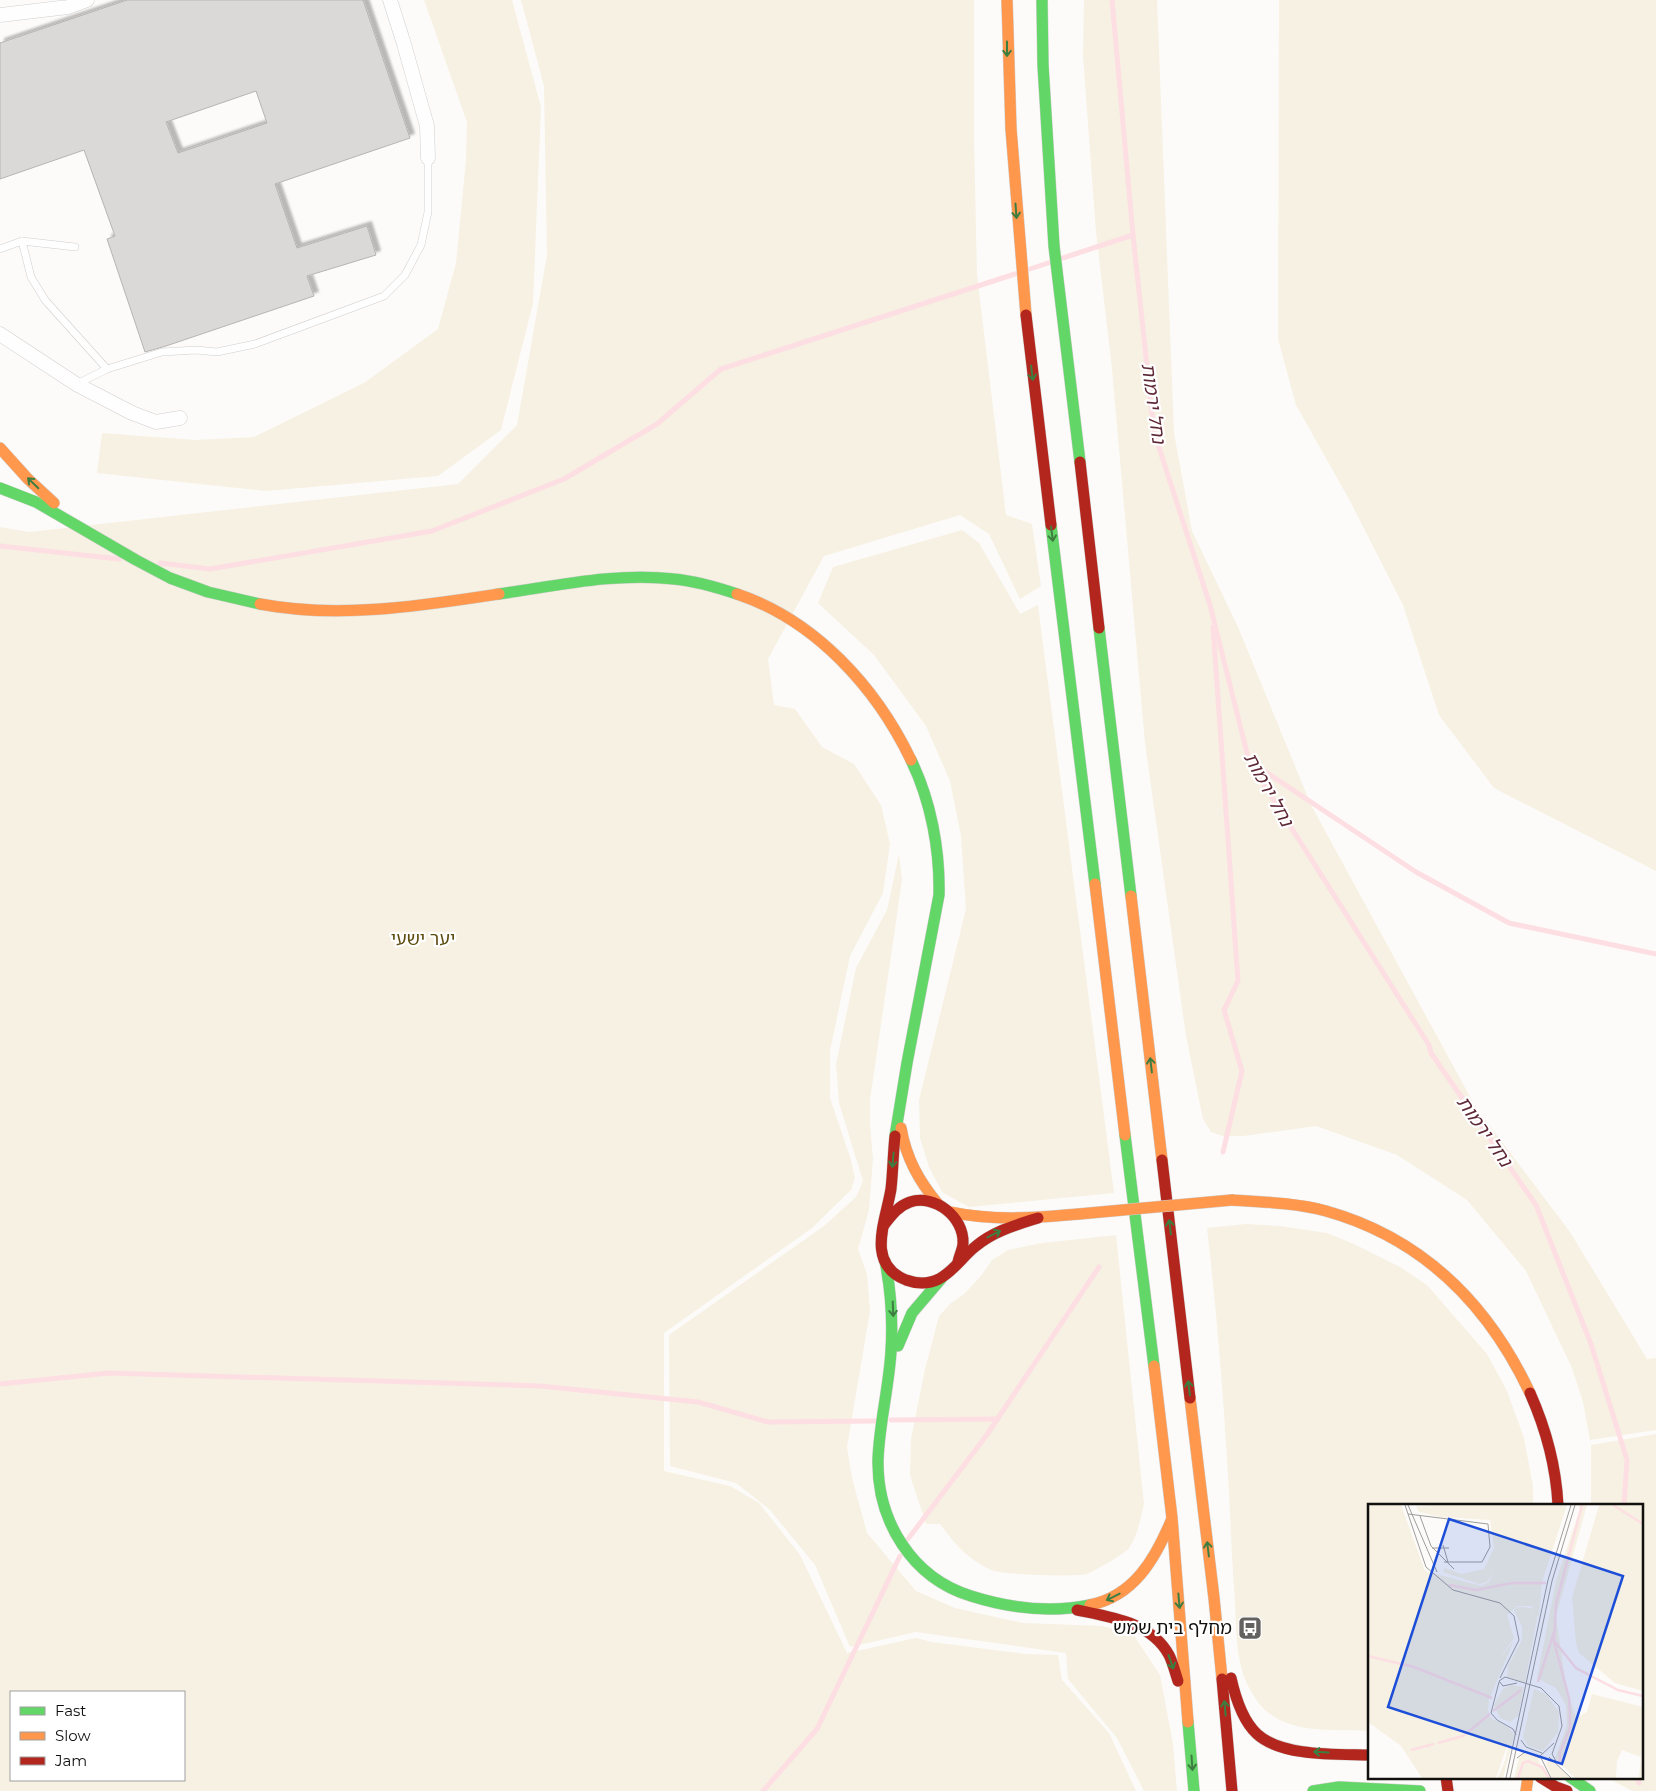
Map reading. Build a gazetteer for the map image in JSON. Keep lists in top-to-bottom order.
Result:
{
  "water": ["נחל ירמות"],
  "parks": ["יער ישעי"],
  "places": {
    "bus stop": ["מחלף בית שמש"]
  },
  "legend": ["Fast", "Slow", "Jam"]
}
